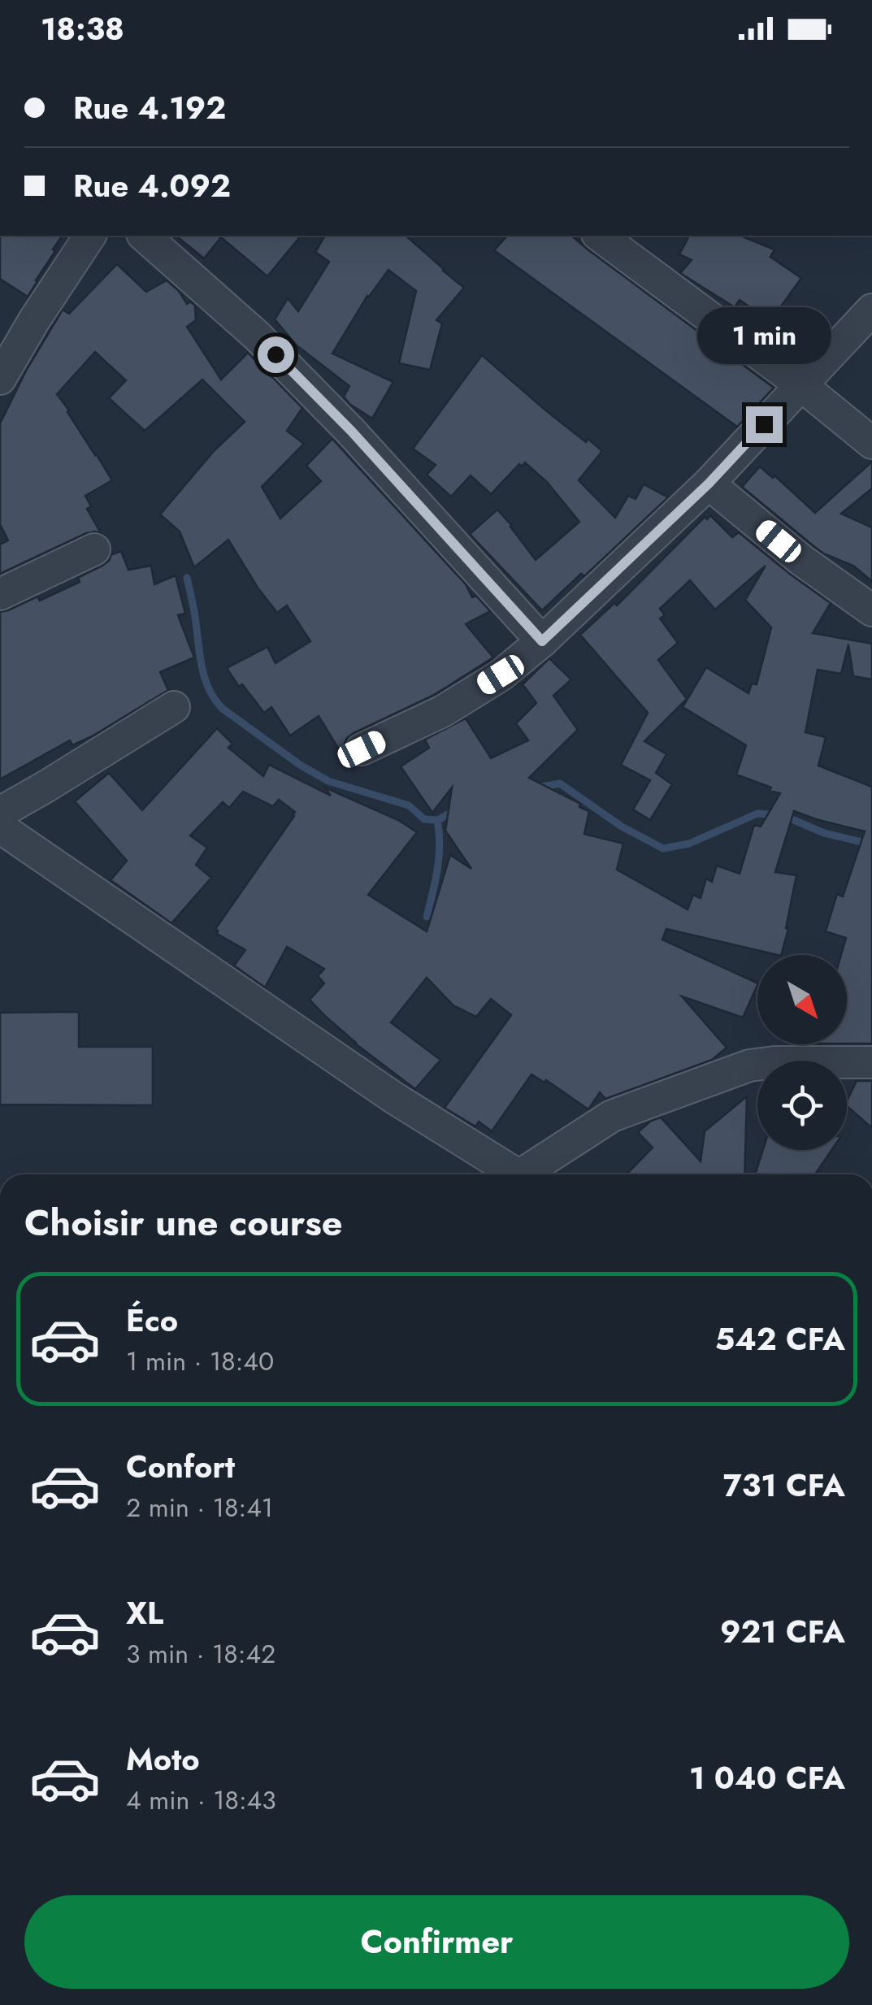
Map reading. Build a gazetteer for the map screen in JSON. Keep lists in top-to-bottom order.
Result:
{
  "north": "bottom right",
  "page": {
    "status": "18:38",
    "banner": ["Rue 4.192", "Rue 4.092"],
    "bubble": "1 min",
    "heading": "Choisir une course",
    "list": [
      {
        "name": "Éco",
        "note": "1 min · 18:40",
        "value": "542 CFA"
      },
      {
        "name": "Confort",
        "note": "2 min · 18:41",
        "value": "731 CFA"
      },
      {
        "name": "XL",
        "note": "3 min · 18:42",
        "value": "921 CFA"
      },
      {
        "name": "Moto",
        "note": "4 min · 18:43",
        "value": "1 040 CFA"
      }
    ],
    "buttons": "Confirmer"
  }
}
